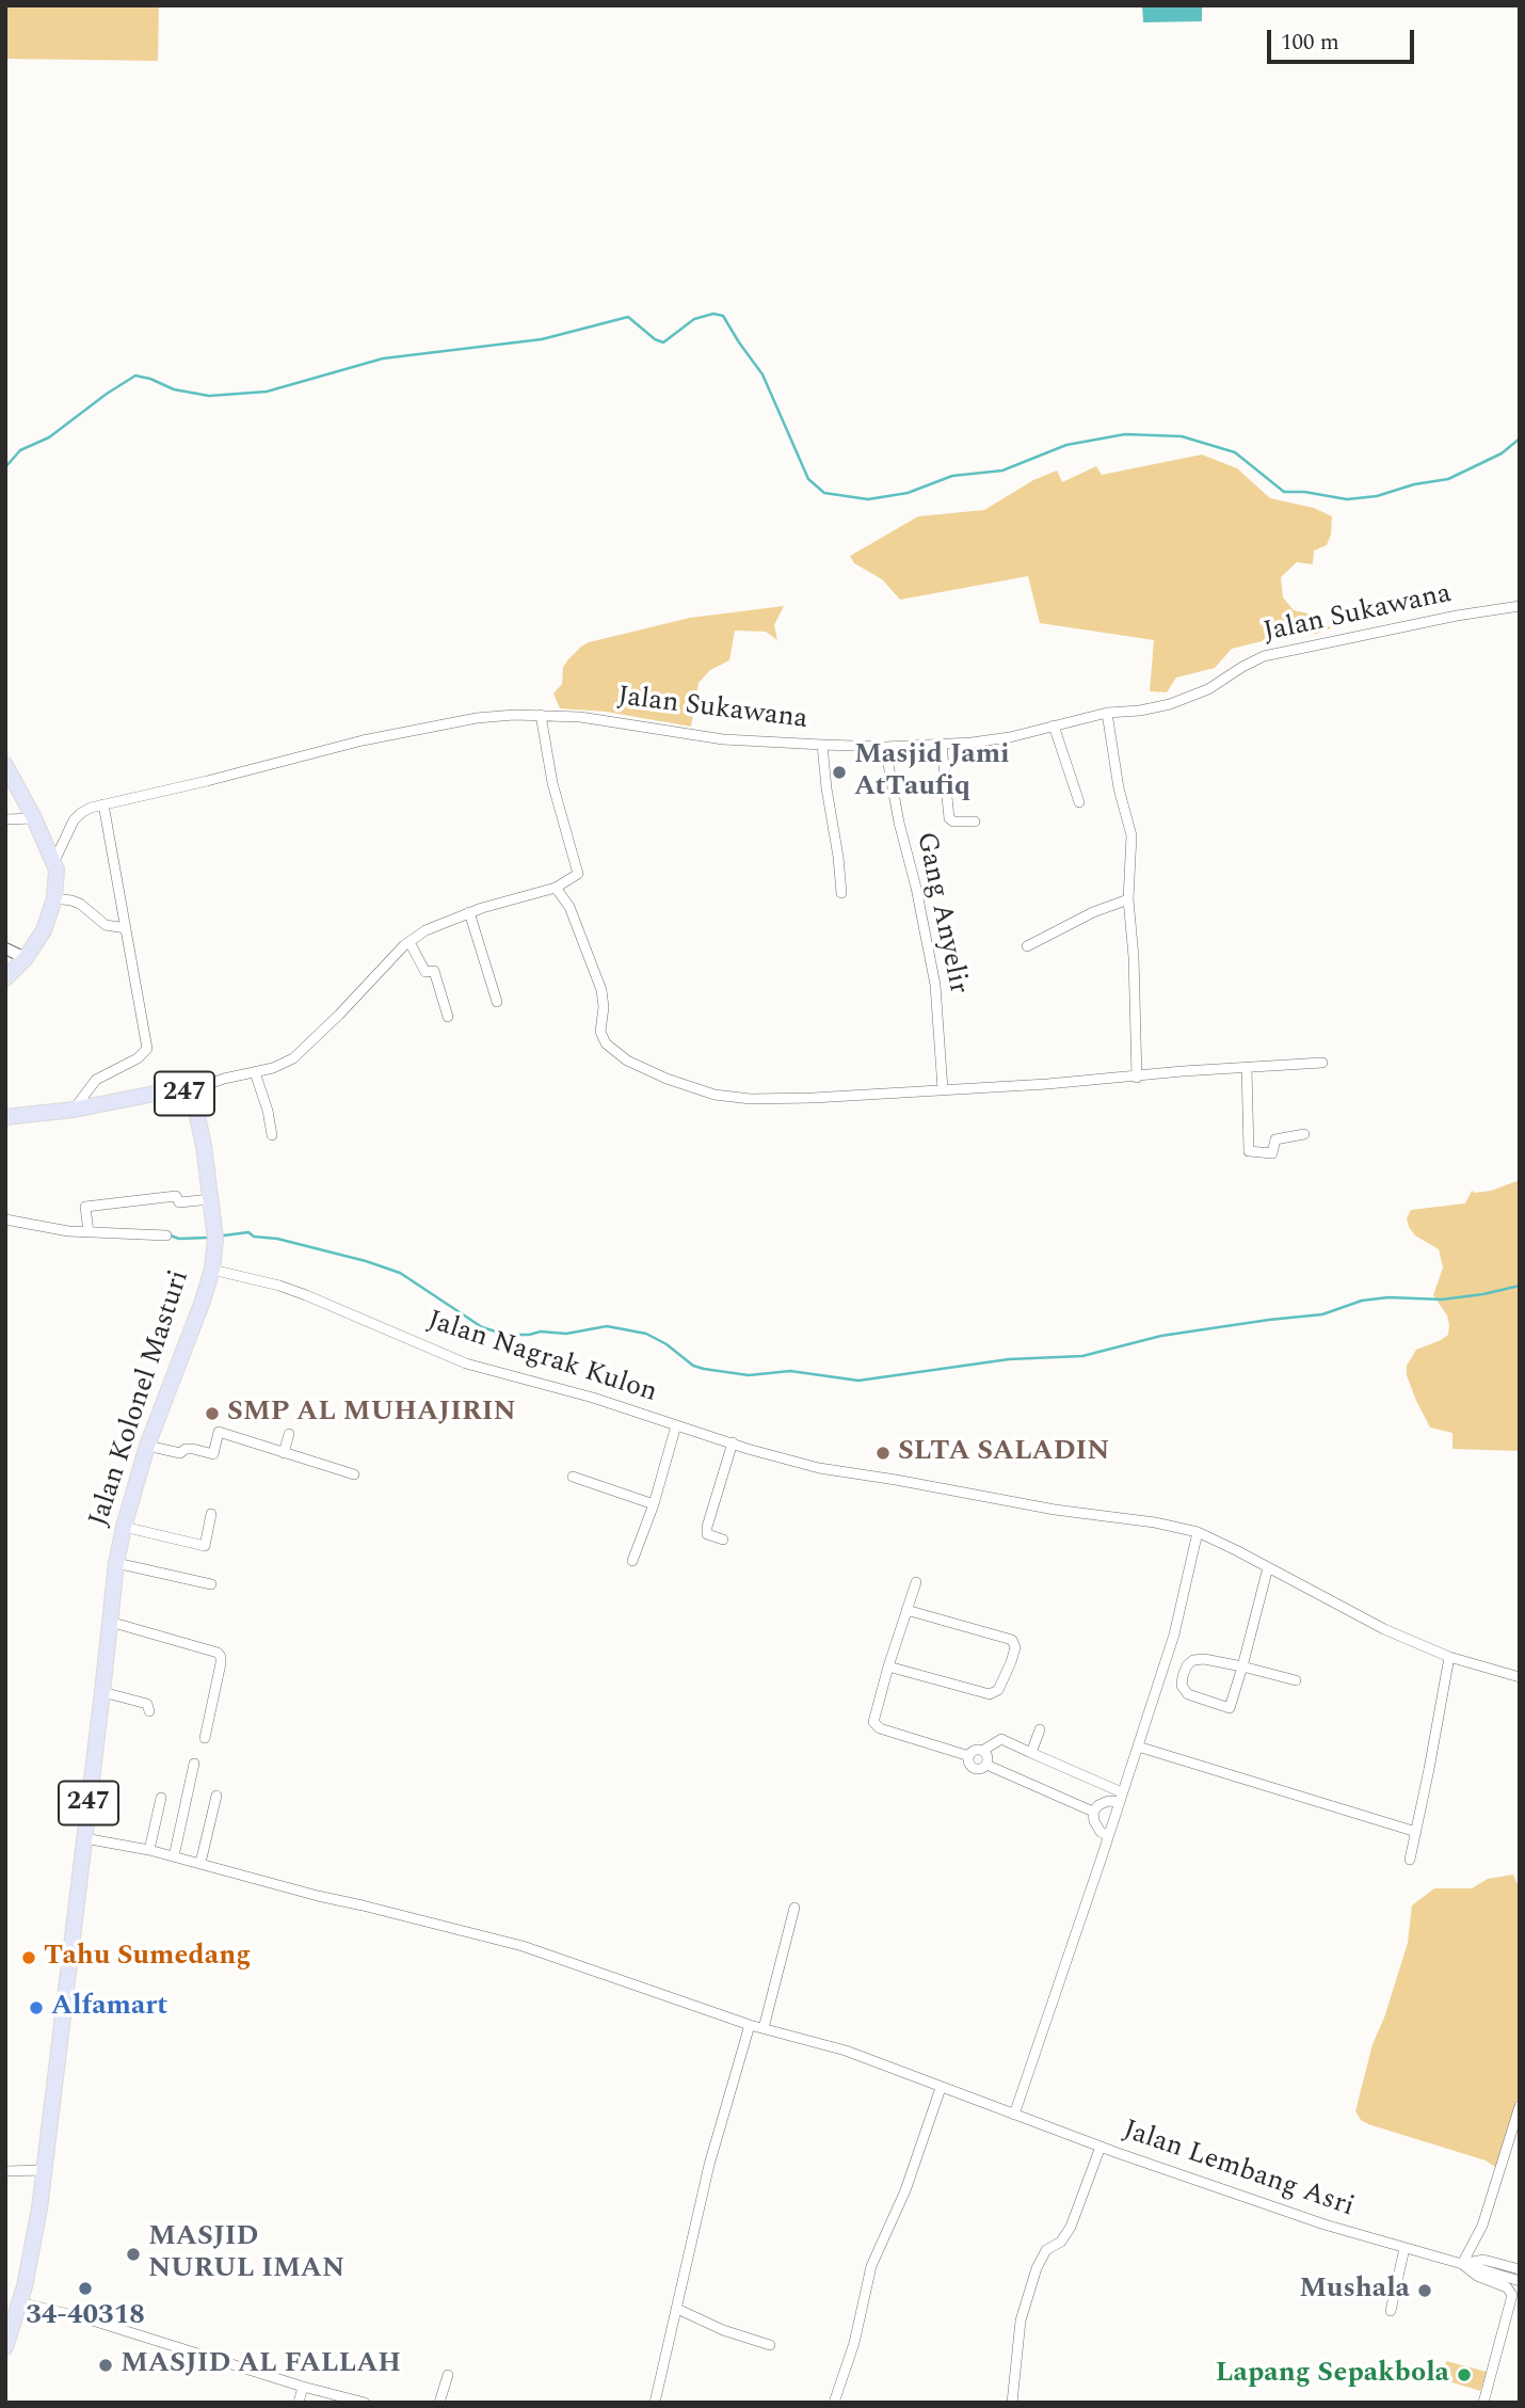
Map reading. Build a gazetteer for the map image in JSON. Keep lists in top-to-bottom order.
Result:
{
  "streets": {
    "main road": ["247", "Jalan Kolonel Masturi"],
    "street": [
      "Jalan Sukawana",
      "Gang Anyelir",
      "Jalan Nagrak Kulon",
      "Jalan Lembang Asri"
    ]
  },
  "crossings": [
    ["Jalan Sukawana", "Gang Anyelir"],
    ["247", "Jalan Kolonel Masturi"],
    ["Jalan Nagrak Kulon", "Jalan Kolonel Masturi"],
    ["Jalan Kolonel Masturi", "Jalan Lembang Asri"]
  ],
  "places": [
    "Masjid Jami AtTaufiq",
    "SMP AL MUHAJIRIN",
    "SLTA SALADIN",
    "Tahu Sumedang",
    "Alfamart",
    "MASJID NURUL IMAN",
    "34-40318",
    "Mushala",
    "MASJID AL FALLAH",
    "Lapang Sepakbola"
  ],
  "scale_bar": "100 m"
}
